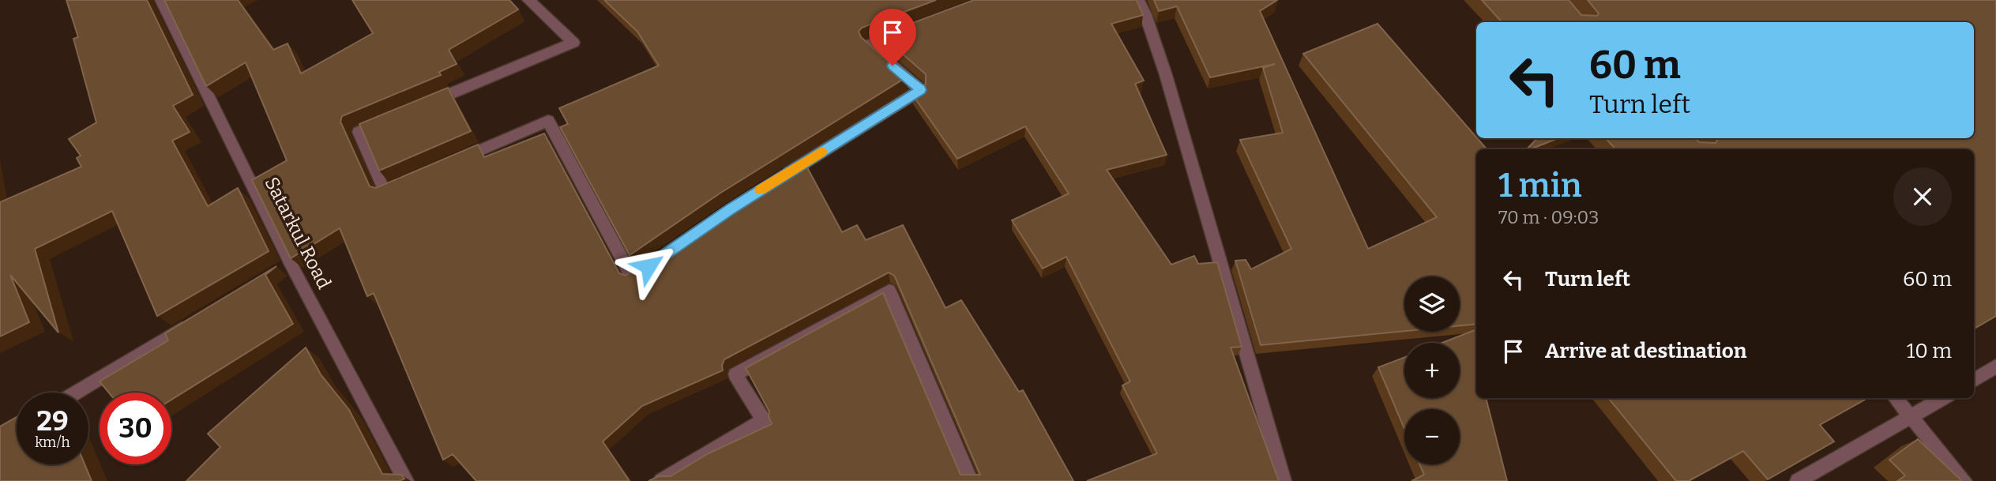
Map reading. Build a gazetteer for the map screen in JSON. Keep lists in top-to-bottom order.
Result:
{
  "streets": {
    "street": ["Satarkul Road"]
  },
  "page": {
    "turn": ["60 m", "Turn left"],
    "heading": ["1 min", "70 m · 09:03"],
    "list": [
      {
        "name": "Turn left",
        "value": "60 m"
      },
      {
        "name": "Arrive at destination",
        "value": "10 m"
      }
    ],
    "map_buttons": ["+", "−"],
    "speed": "29 km/h",
    "limit": "30"
  }
}
